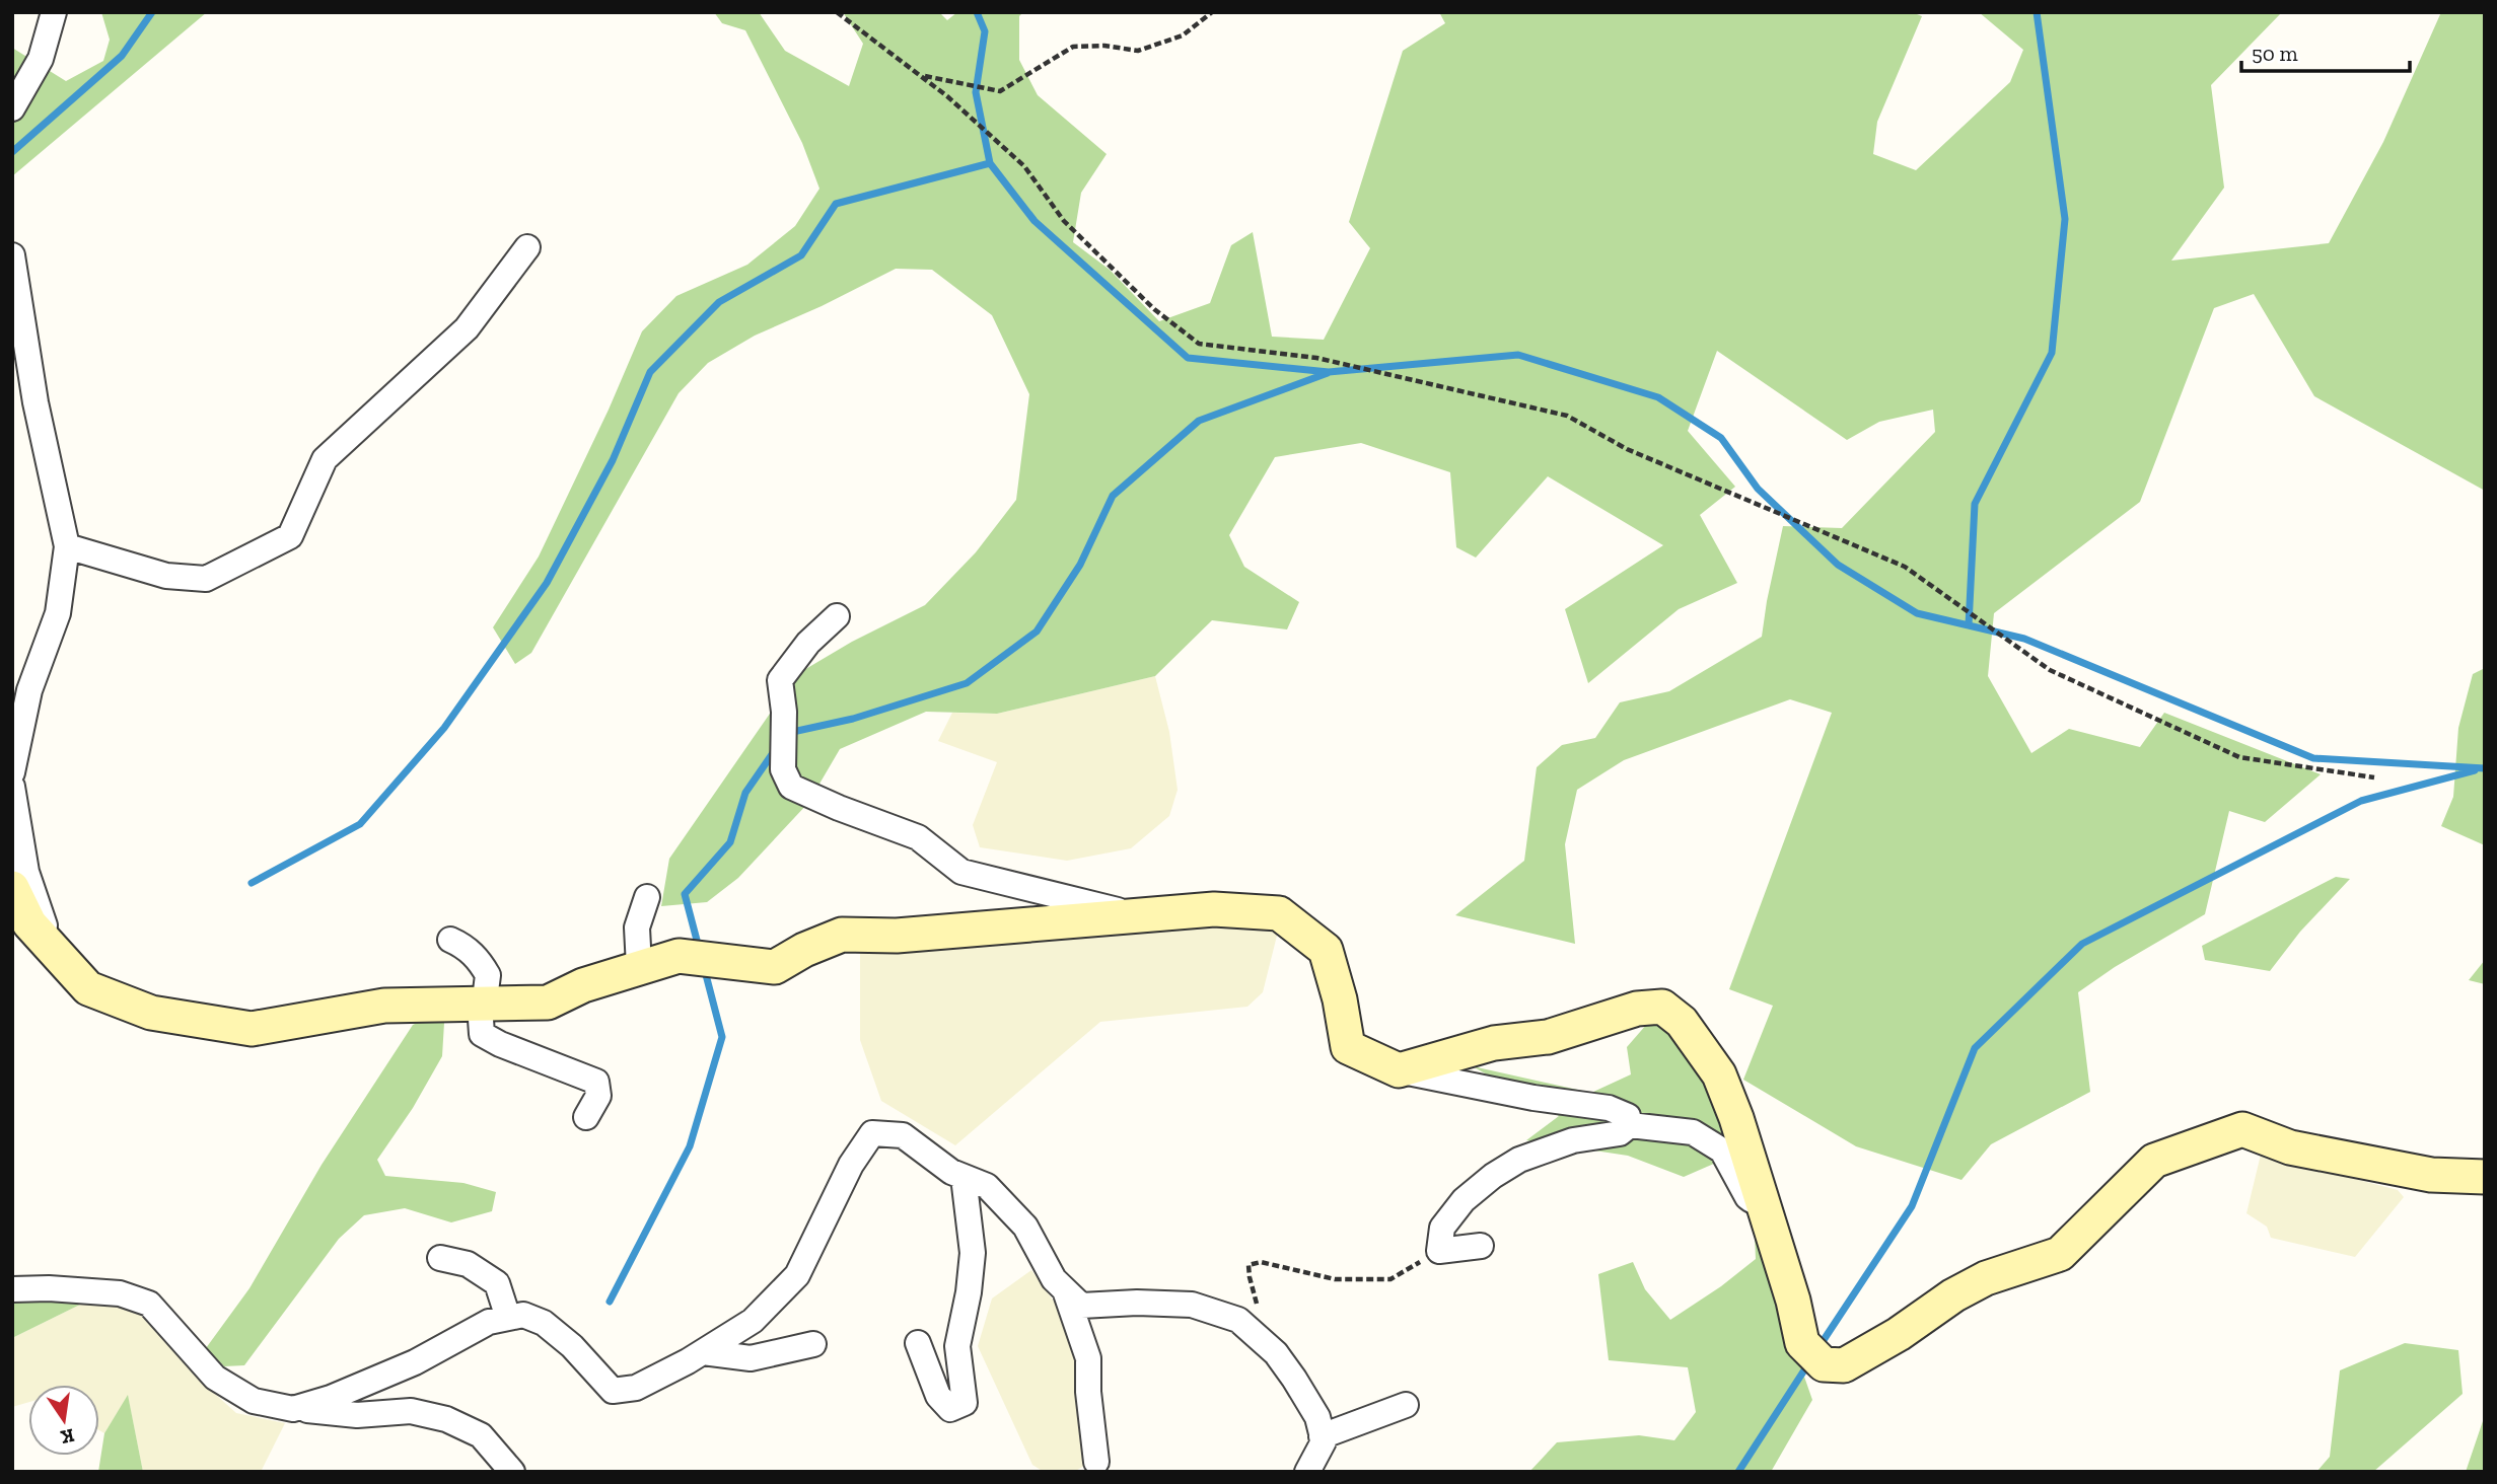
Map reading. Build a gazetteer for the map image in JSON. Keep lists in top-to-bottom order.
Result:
{
  "scale_bar": "50 m",
  "north": "bottom"
}
